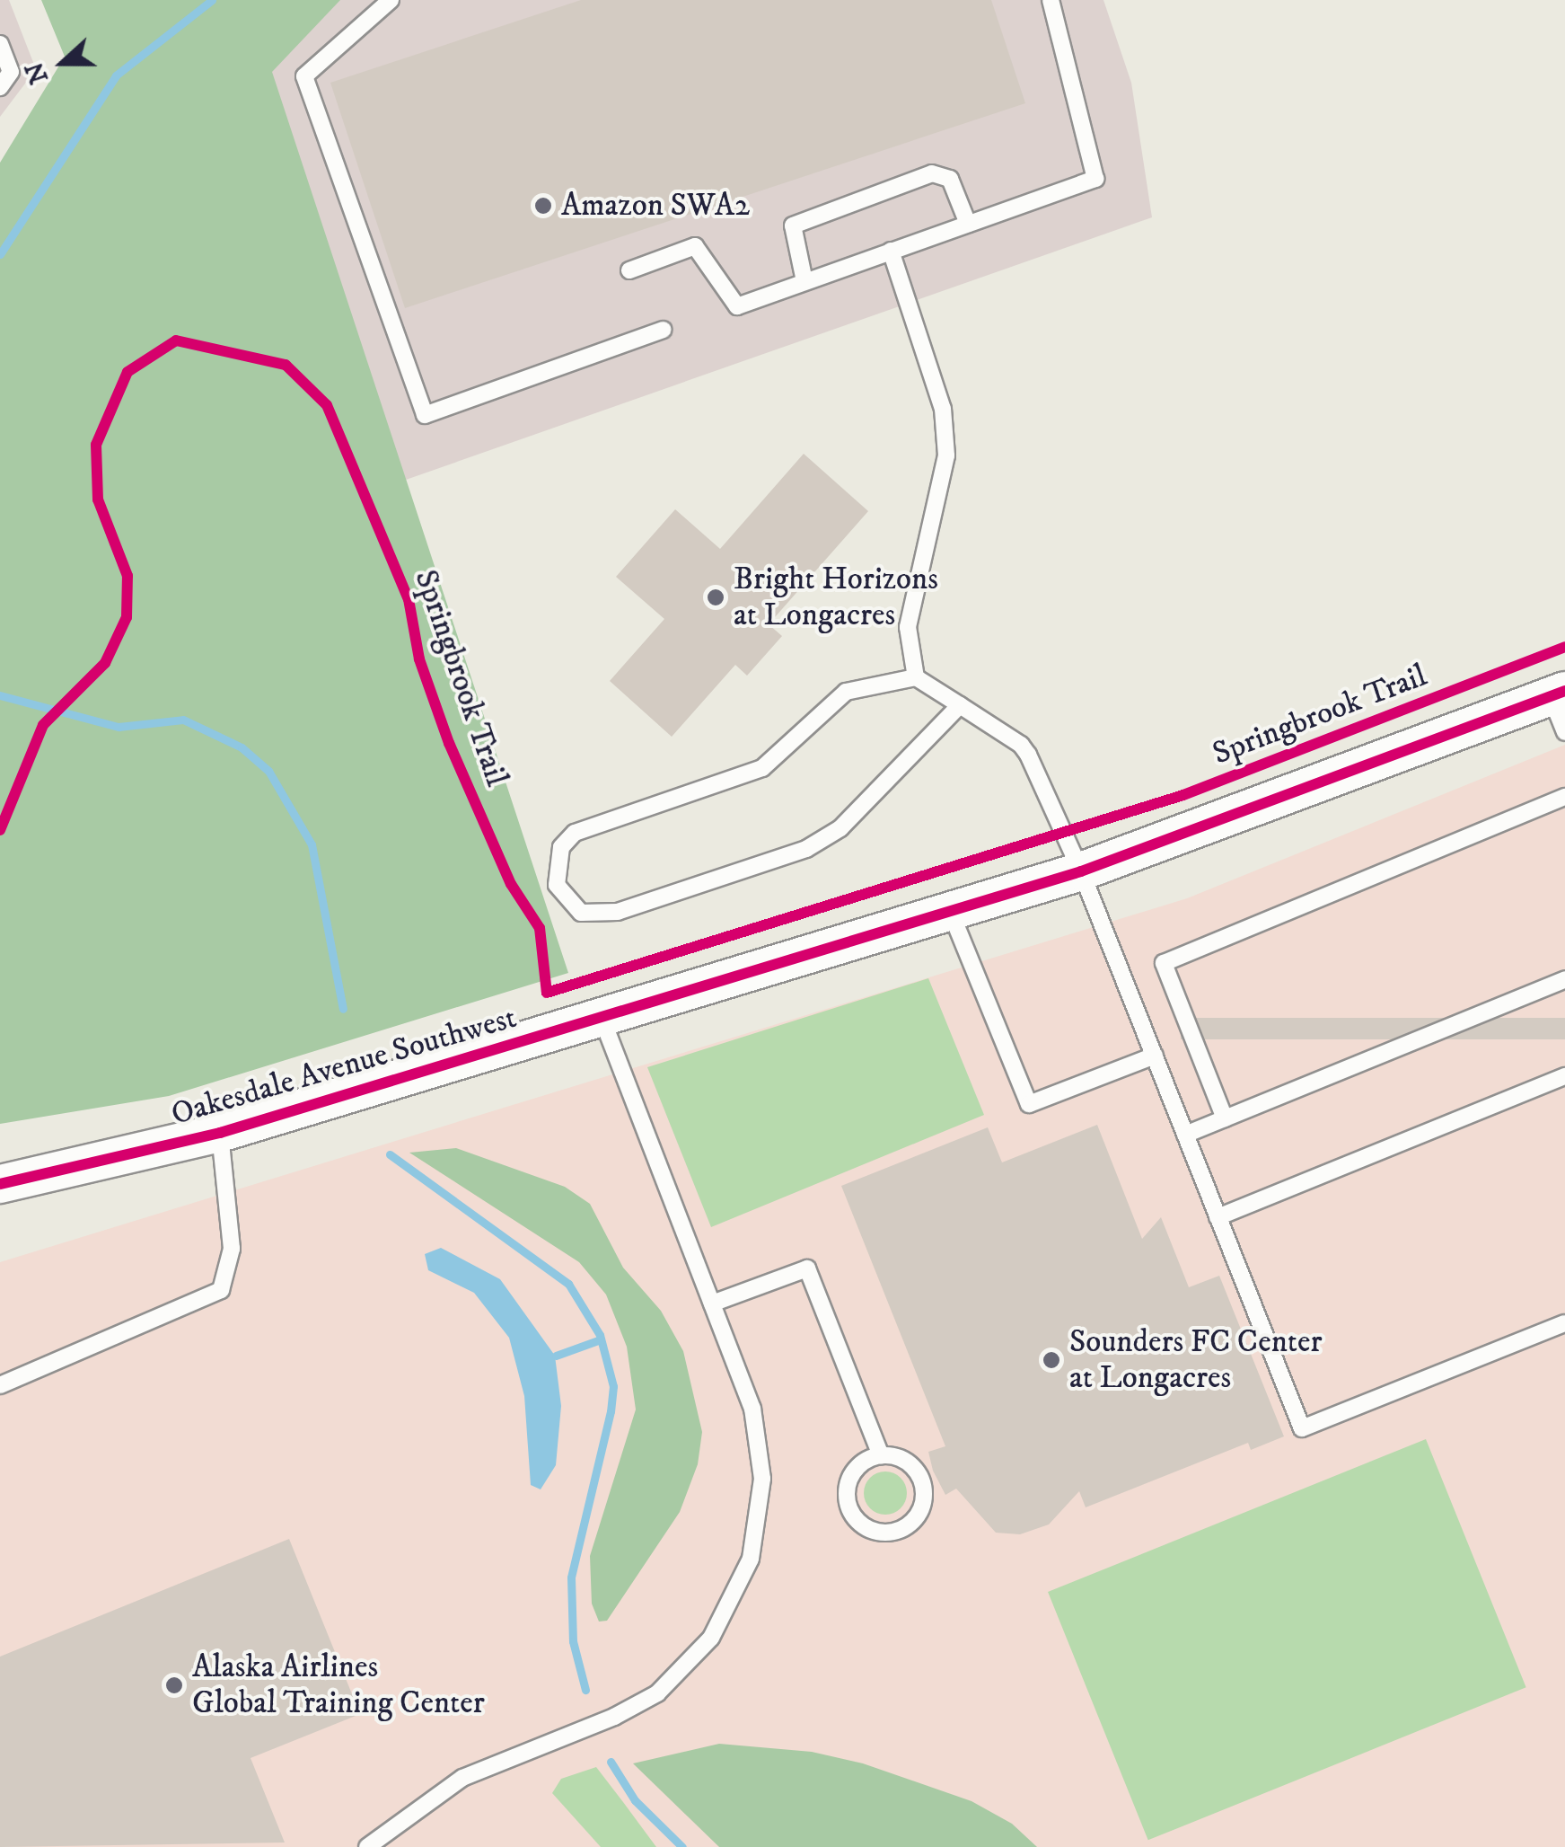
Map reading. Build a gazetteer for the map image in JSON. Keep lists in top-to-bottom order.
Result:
{
  "streets": {
    "street": ["Oakesdale Avenue Southwest"],
    "cycle path": ["Springbrook Trail"]
  },
  "places": [
    "Amazon SWA2",
    "Bright Horizons at Longacres",
    "Sounders FC Center at Longacres",
    "Alaska Airlines Global Training Center"
  ],
  "north": "left"
}
